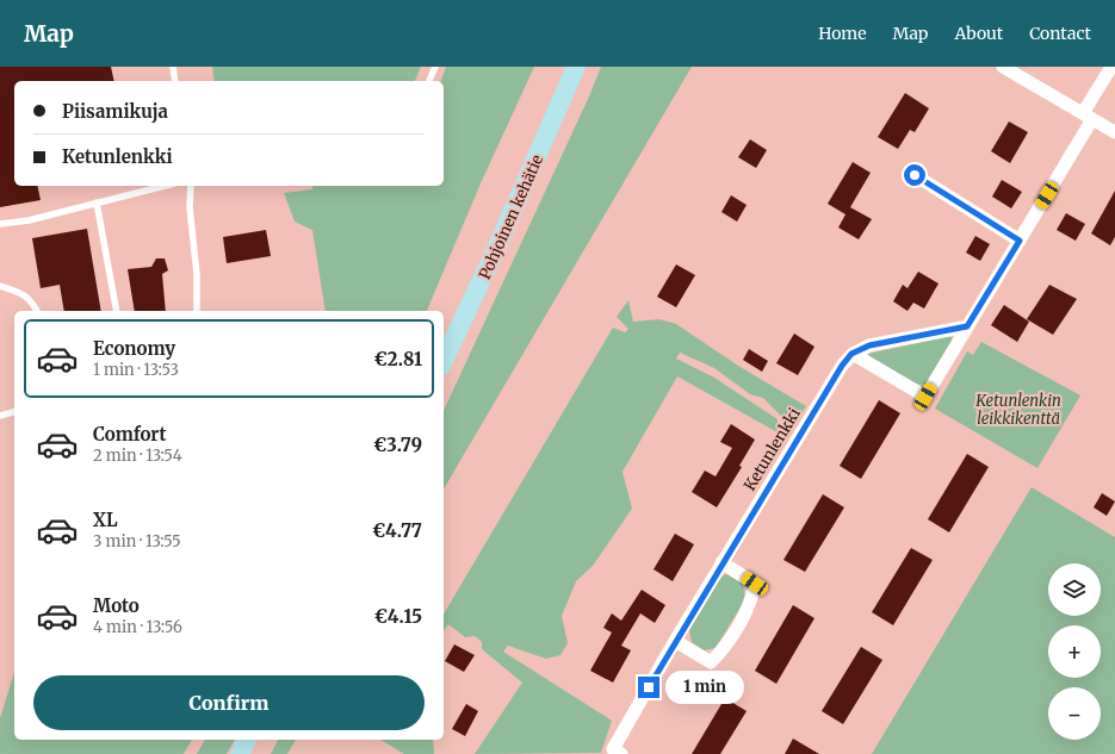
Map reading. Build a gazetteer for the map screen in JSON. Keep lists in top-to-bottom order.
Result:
{
  "streets": {
    "main road": ["Pohjoinen kehätie"],
    "street": ["Ketunlenkki"]
  },
  "parks": ["Ketunlenkin leikkikenttä"],
  "page": {
    "header": "Map",
    "nav": [
      "Home",
      "Map",
      "About",
      "Contact"
    ],
    "banner": ["Piisamikuja", "Ketunlenkki"],
    "list": [
      {
        "name": "Economy",
        "note": "1 min · 13:53",
        "value": "€2.81"
      },
      {
        "name": "Comfort",
        "note": "2 min · 13:54",
        "value": "€3.79"
      },
      {
        "name": "XL",
        "note": "3 min · 13:55",
        "value": "€4.77"
      },
      {
        "name": "Moto",
        "note": "4 min · 13:56",
        "value": "€4.15"
      }
    ],
    "map_buttons": ["+", "−"],
    "buttons": "Confirm",
    "bubble": "1 min"
  }
}
